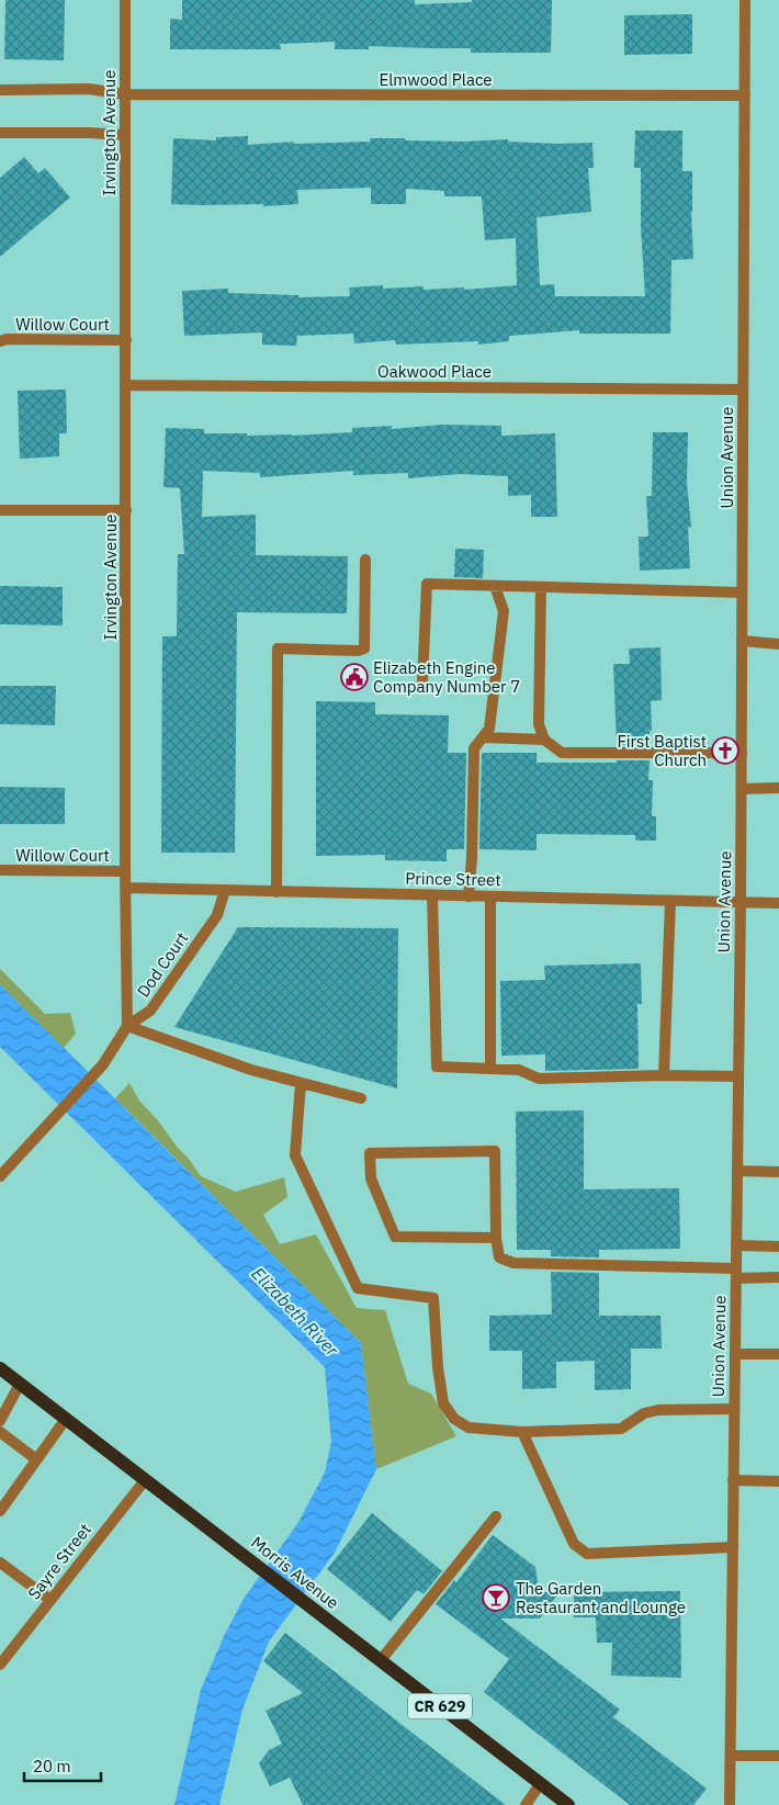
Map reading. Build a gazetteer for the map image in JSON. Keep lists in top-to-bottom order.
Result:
{
  "streets": {
    "main road": ["Morris Avenue", "CR 629"],
    "street": [
      "Elmwood Place",
      "Irvington Avenue",
      "Willow Court",
      "Oakwood Place",
      "Union Avenue",
      "Prince Street",
      "Dod Court",
      "Sayre Street"
    ]
  },
  "crossings": [
    ["Elmwood Place", "Irvington Avenue"],
    ["Elmwood Place", "Union Avenue"],
    ["Irvington Avenue", "Willow Court"],
    ["Irvington Avenue", "Oakwood Place"],
    ["Irvington Avenue", "Prince Street"],
    ["Irvington Avenue", "Dod Court"],
    ["Oakwood Place", "Union Avenue"],
    ["Union Avenue", "Prince Street"],
    ["Prince Street", "Dod Court"],
    ["Sayre Street", "Morris Avenue"]
  ],
  "water": ["Elizabeth River"],
  "places": {
    "public building": ["Elizabeth Engine Company Number 7"],
    "church": ["First Baptist Church"],
    "bar": ["The Garden Restaurant and Lounge"]
  },
  "scale_bar": "20 m"
}
